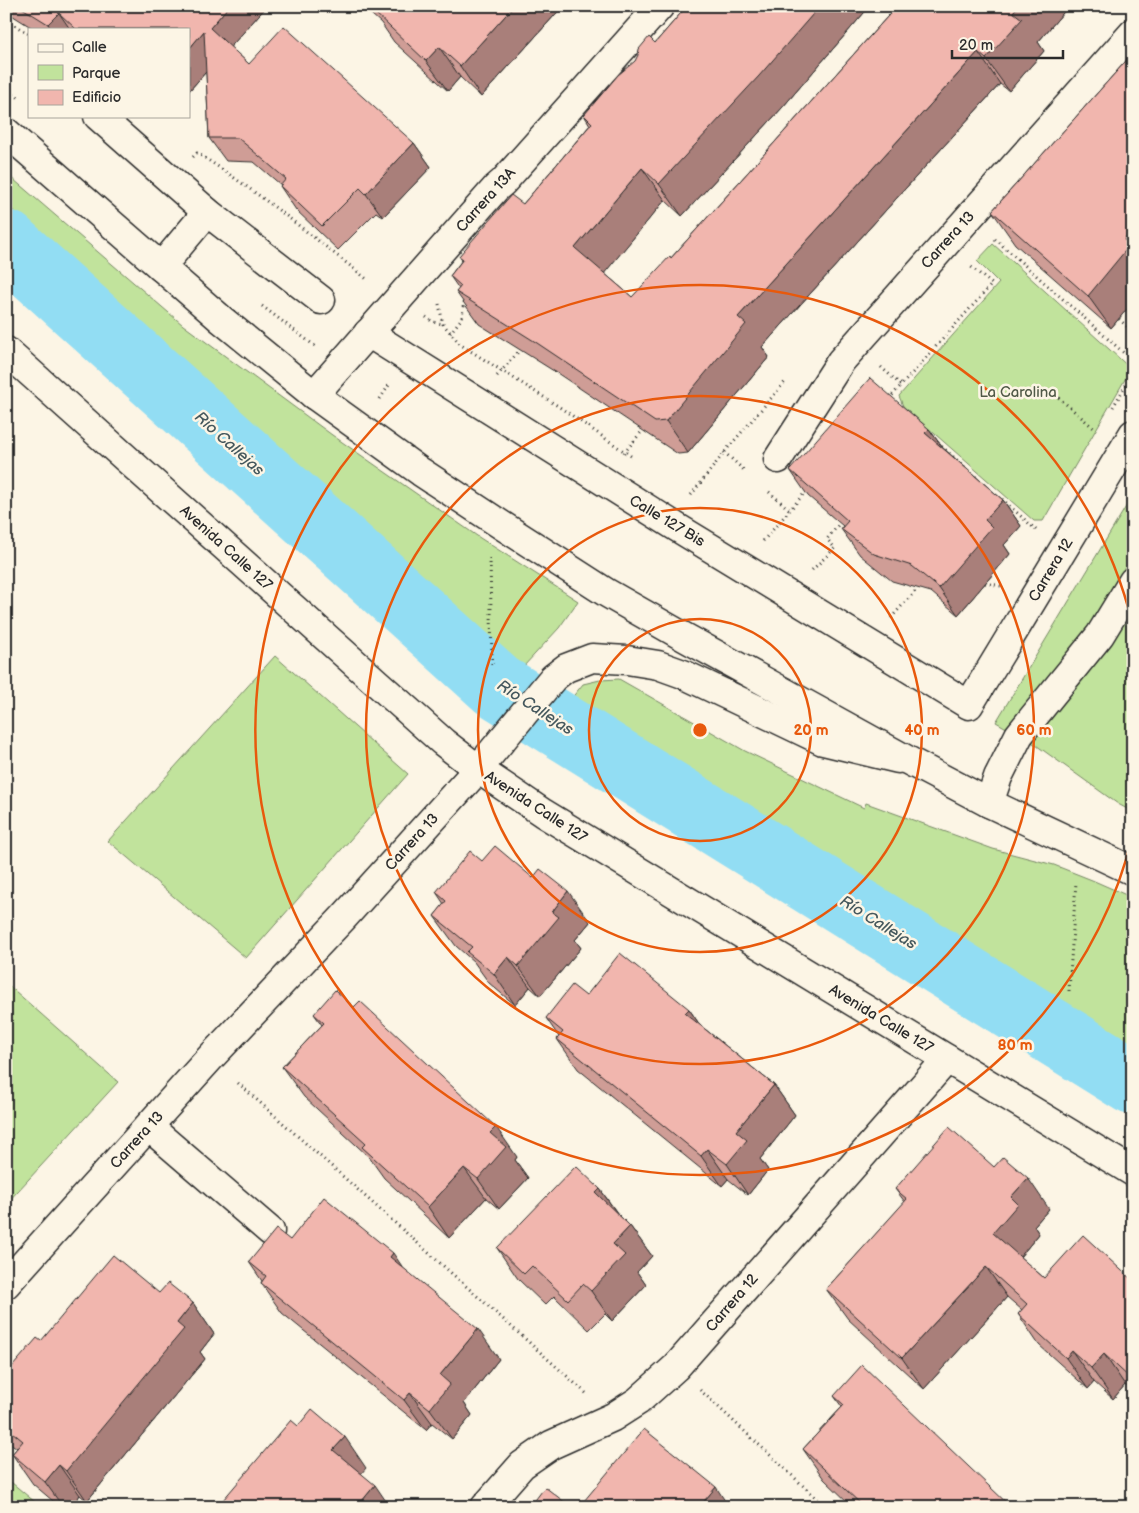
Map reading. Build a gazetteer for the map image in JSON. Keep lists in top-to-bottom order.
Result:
{
  "streets": {
    "street": [
      "Carrera 13A",
      "Carrera 13",
      "Calle 127 Bis",
      "Avenida Calle 127",
      "Carrera 12"
    ]
  },
  "crossings": [
    ["Carrera 13A", "Calle 127 Bis"],
    ["Carrera 13", "Avenida Calle 127"],
    ["Calle 127 Bis", "Carrera 12"],
    ["Avenida Calle 127", "Carrera 12"]
  ],
  "water": ["Río Callejas"],
  "parks": ["La Carolina"],
  "legend": ["Calle", "Parque", "Edificio"],
  "scale_bar": "20 m",
  "rings": [
    "20 m",
    "40 m",
    "60 m",
    "80 m"
  ]
}
